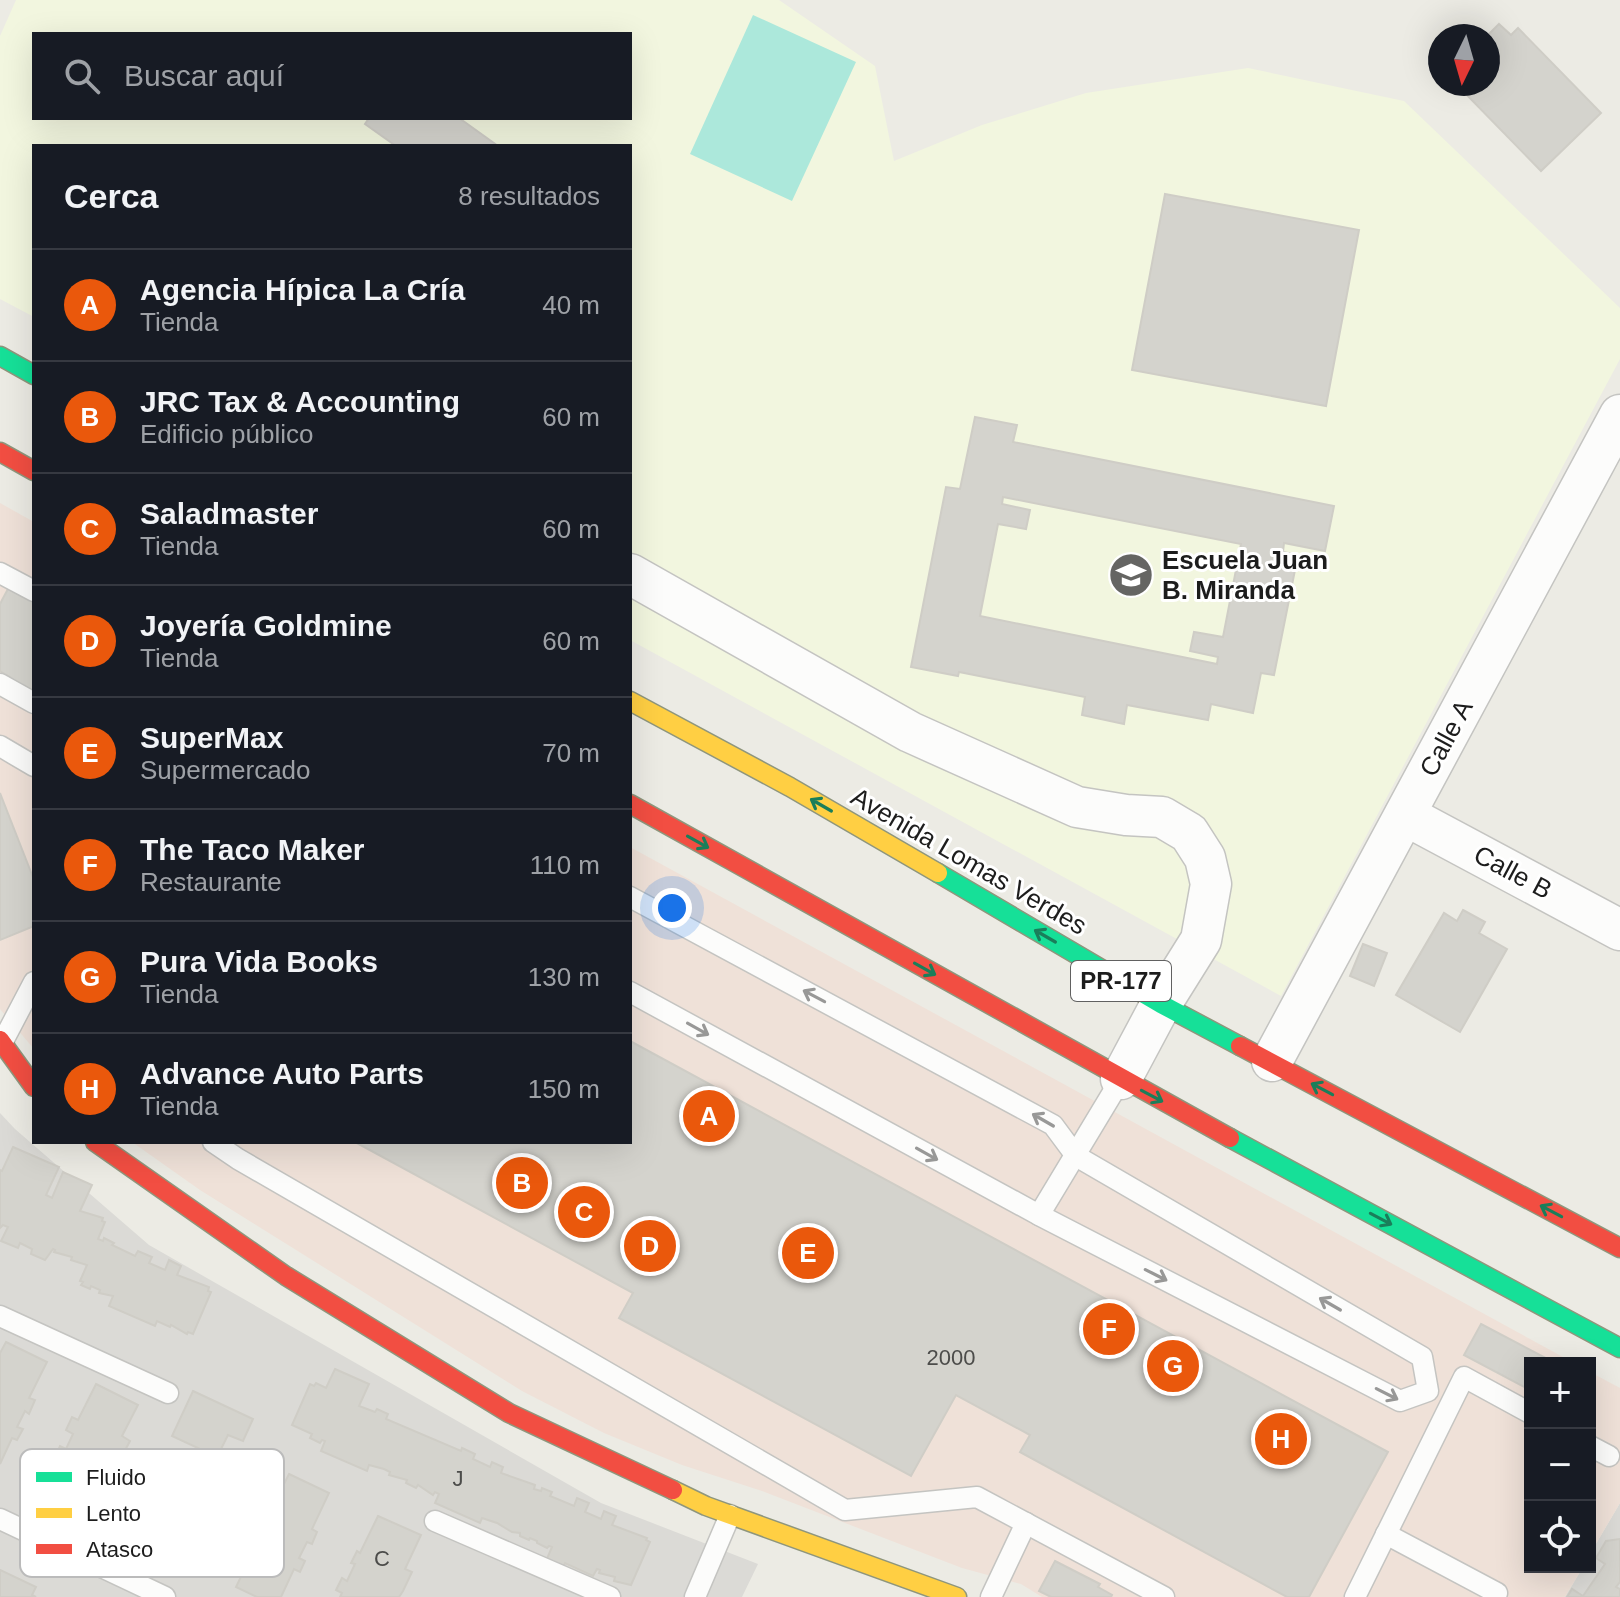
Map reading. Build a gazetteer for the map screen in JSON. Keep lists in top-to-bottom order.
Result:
{
  "streets": {
    "main road": ["Avenida Lomas Verdes", "PR-177"],
    "street": ["Calle A", "Calle B"]
  },
  "crossings": [
    ["Calle A", "Avenida Lomas Verdes"],
    ["Calle A", "Calle B"]
  ],
  "places": {
    "school or university": ["Escuela Juan B. Miranda"]
  },
  "house_numbers": ["2000", "J", "C"],
  "legend": ["Fluido", "Lento", "Atasco"],
  "north": "bottom",
  "page": {
    "search": "Buscar aquí",
    "heading": ["Cerca", "8 resultados"],
    "list": [
      {
        "mark": "A",
        "name": "Agencia Hípica La Cría",
        "note": "Tienda",
        "value": "40 m"
      },
      {
        "mark": "B",
        "name": "JRC Tax & Accounting",
        "note": "Edificio público",
        "value": "60 m"
      },
      {
        "mark": "C",
        "name": "Saladmaster",
        "note": "Tienda",
        "value": "60 m"
      },
      {
        "mark": "D",
        "name": "Joyería Goldmine",
        "note": "Tienda",
        "value": "60 m"
      },
      {
        "mark": "E",
        "name": "SuperMax",
        "note": "Supermercado",
        "value": "70 m"
      },
      {
        "mark": "F",
        "name": "The Taco Maker",
        "note": "Restaurante",
        "value": "110 m"
      },
      {
        "mark": "G",
        "name": "Pura Vida Books",
        "note": "Tienda",
        "value": "130 m"
      },
      {
        "mark": "H",
        "name": "Advance Auto Parts",
        "note": "Tienda",
        "value": "150 m"
      }
    ],
    "pins": [
      "A",
      "B",
      "C",
      "D",
      "E",
      "F",
      "G",
      "H"
    ],
    "map_buttons": ["+", "−"]
  }
}
